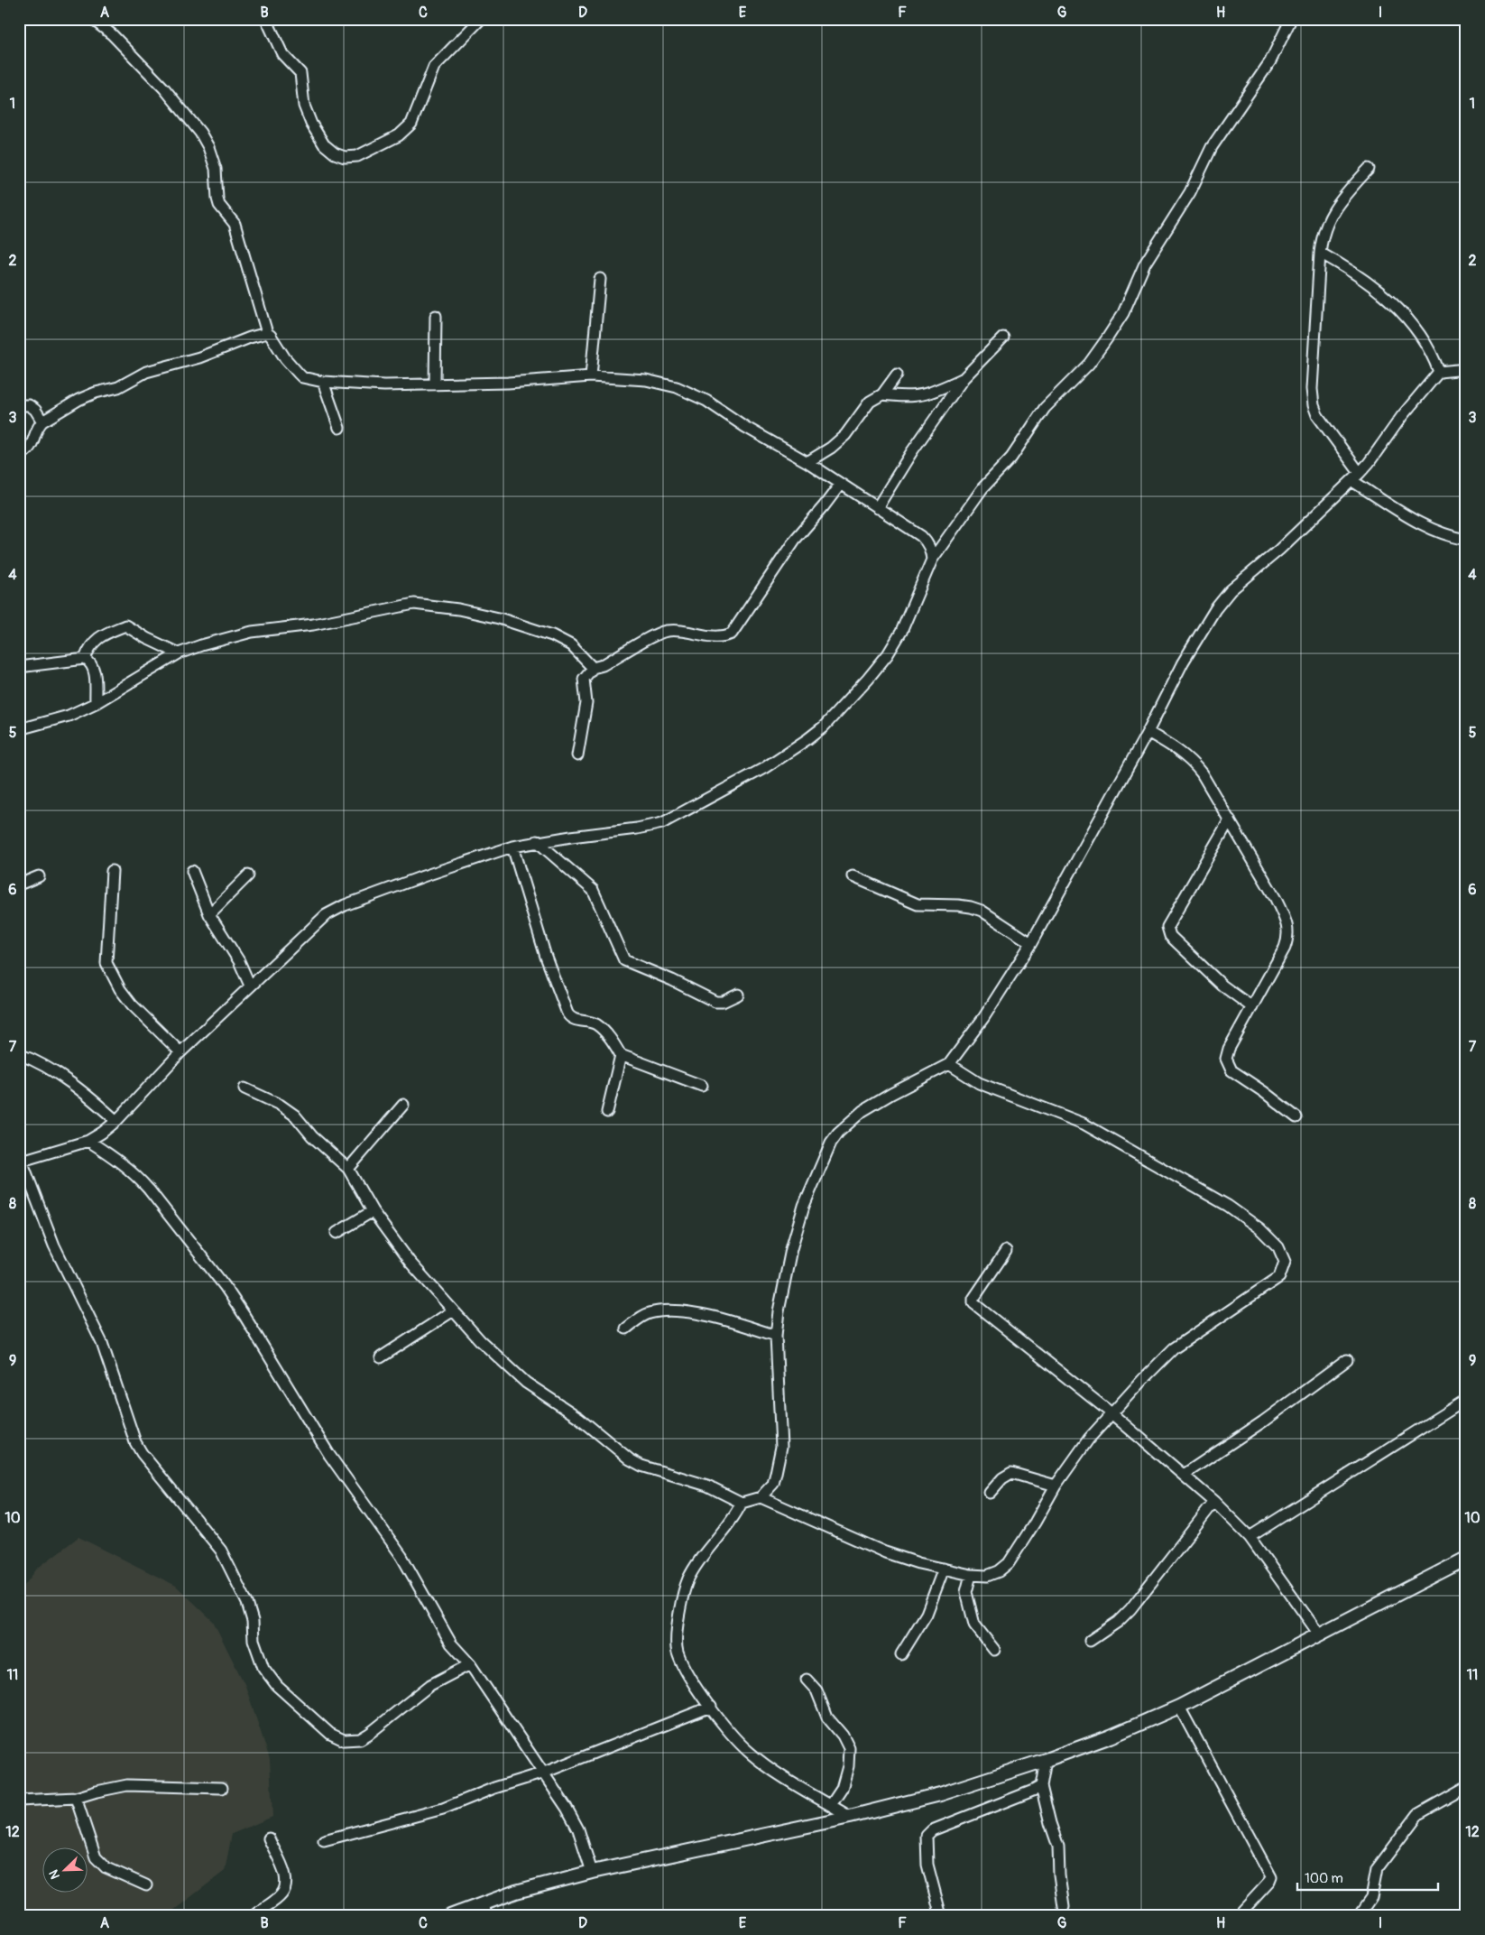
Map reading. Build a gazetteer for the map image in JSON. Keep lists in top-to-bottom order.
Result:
{
  "scale_bar": "100 m",
  "north": "bottom left",
  "grid": {
    "columns": [
      "A",
      "B",
      "C",
      "D",
      "E",
      "F",
      "G",
      "H",
      "I"
    ],
    "rows": [
      "1",
      "2",
      "3",
      "4",
      "5",
      "6",
      "7",
      "8",
      "9",
      "10",
      "11",
      "12"
    ]
  }
}
